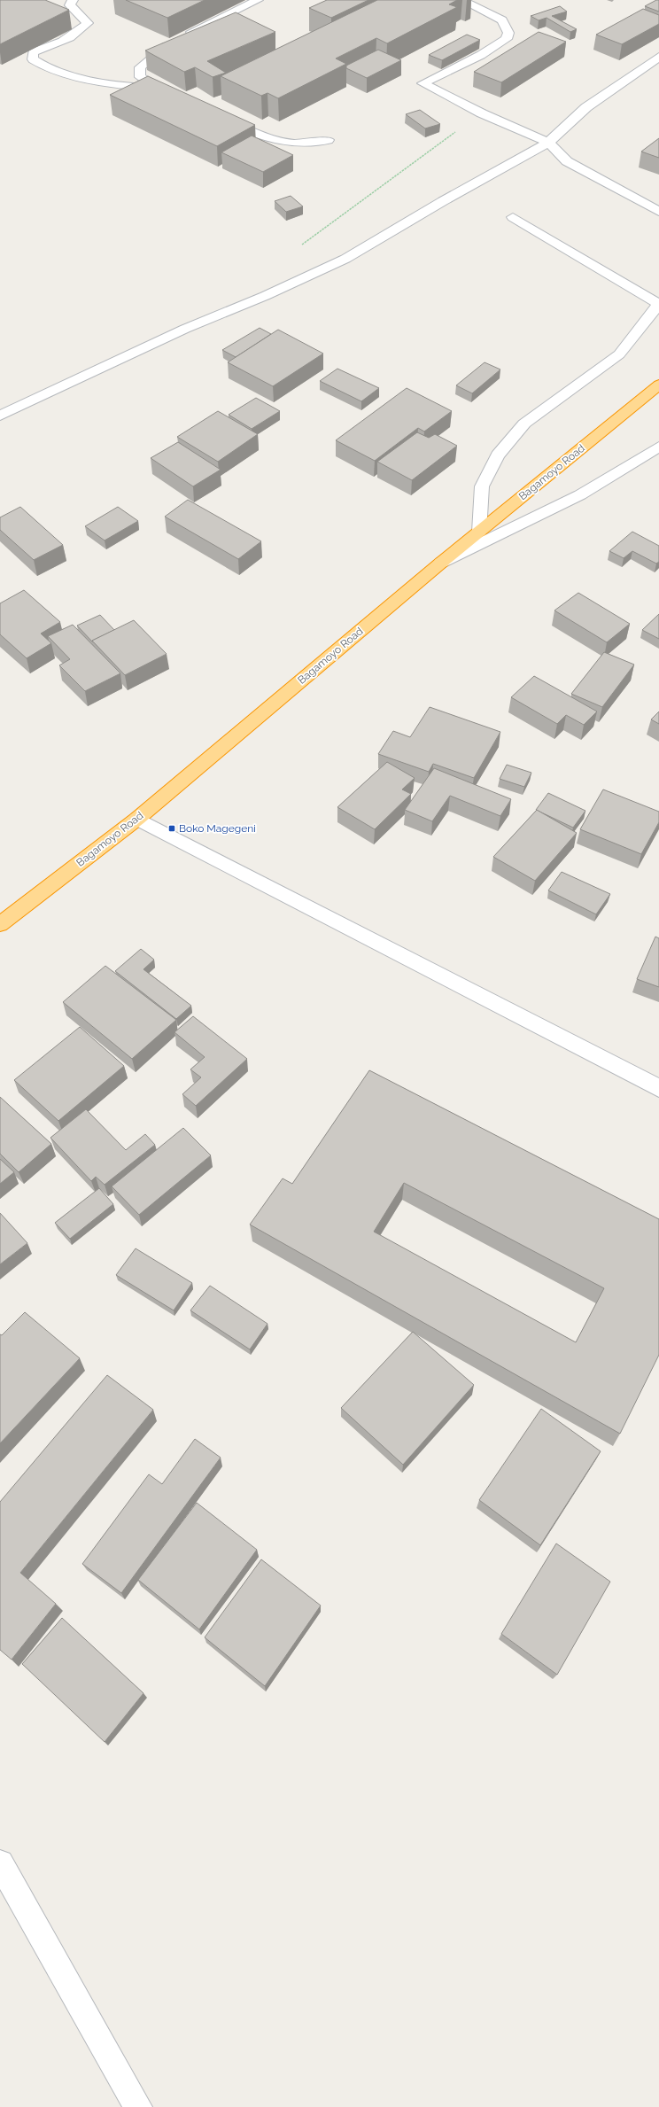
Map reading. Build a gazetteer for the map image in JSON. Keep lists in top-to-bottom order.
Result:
{
  "streets": {
    "highway": ["Bagamoyo Road"]
  },
  "places": {
    "transit": ["Boko Magegeni"]
  }
}
